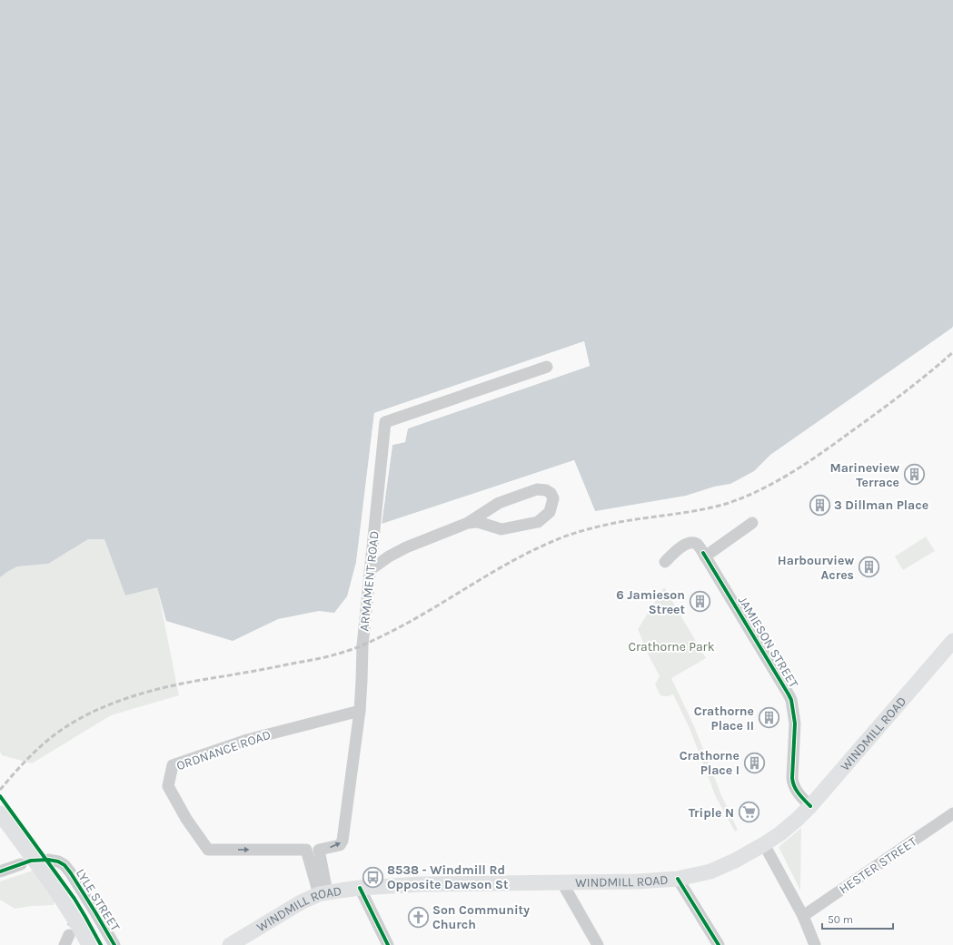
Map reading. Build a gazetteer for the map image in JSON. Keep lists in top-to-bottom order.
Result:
{
  "streets": {
    "main road": ["WINDMILL ROAD"],
    "street": [
      "ARMAMENT ROAD",
      "JAMIESON STREET",
      "ORDNANCE ROAD",
      "HESTER STREET",
      "LYLE STREET"
    ]
  },
  "crossings": [
    ["ARMAMENT ROAD", "ORDNANCE ROAD"],
    ["JAMIESON STREET", "WINDMILL ROAD"]
  ],
  "parks": ["Crathorne Park"],
  "places": {
    "building": [
      "Marineview Terrace",
      "3 Dillman Place",
      "Harbourview Acres",
      "6 Jamieson Street",
      "Crathorne Place II",
      "Crathorne Place I"
    ],
    "supermarket": ["Triple N"],
    "bus stop": ["8538 - Windmill Rd Opposite Dawson St"],
    "church": ["Son Community Church"]
  },
  "scale_bar": "50 m"
}
